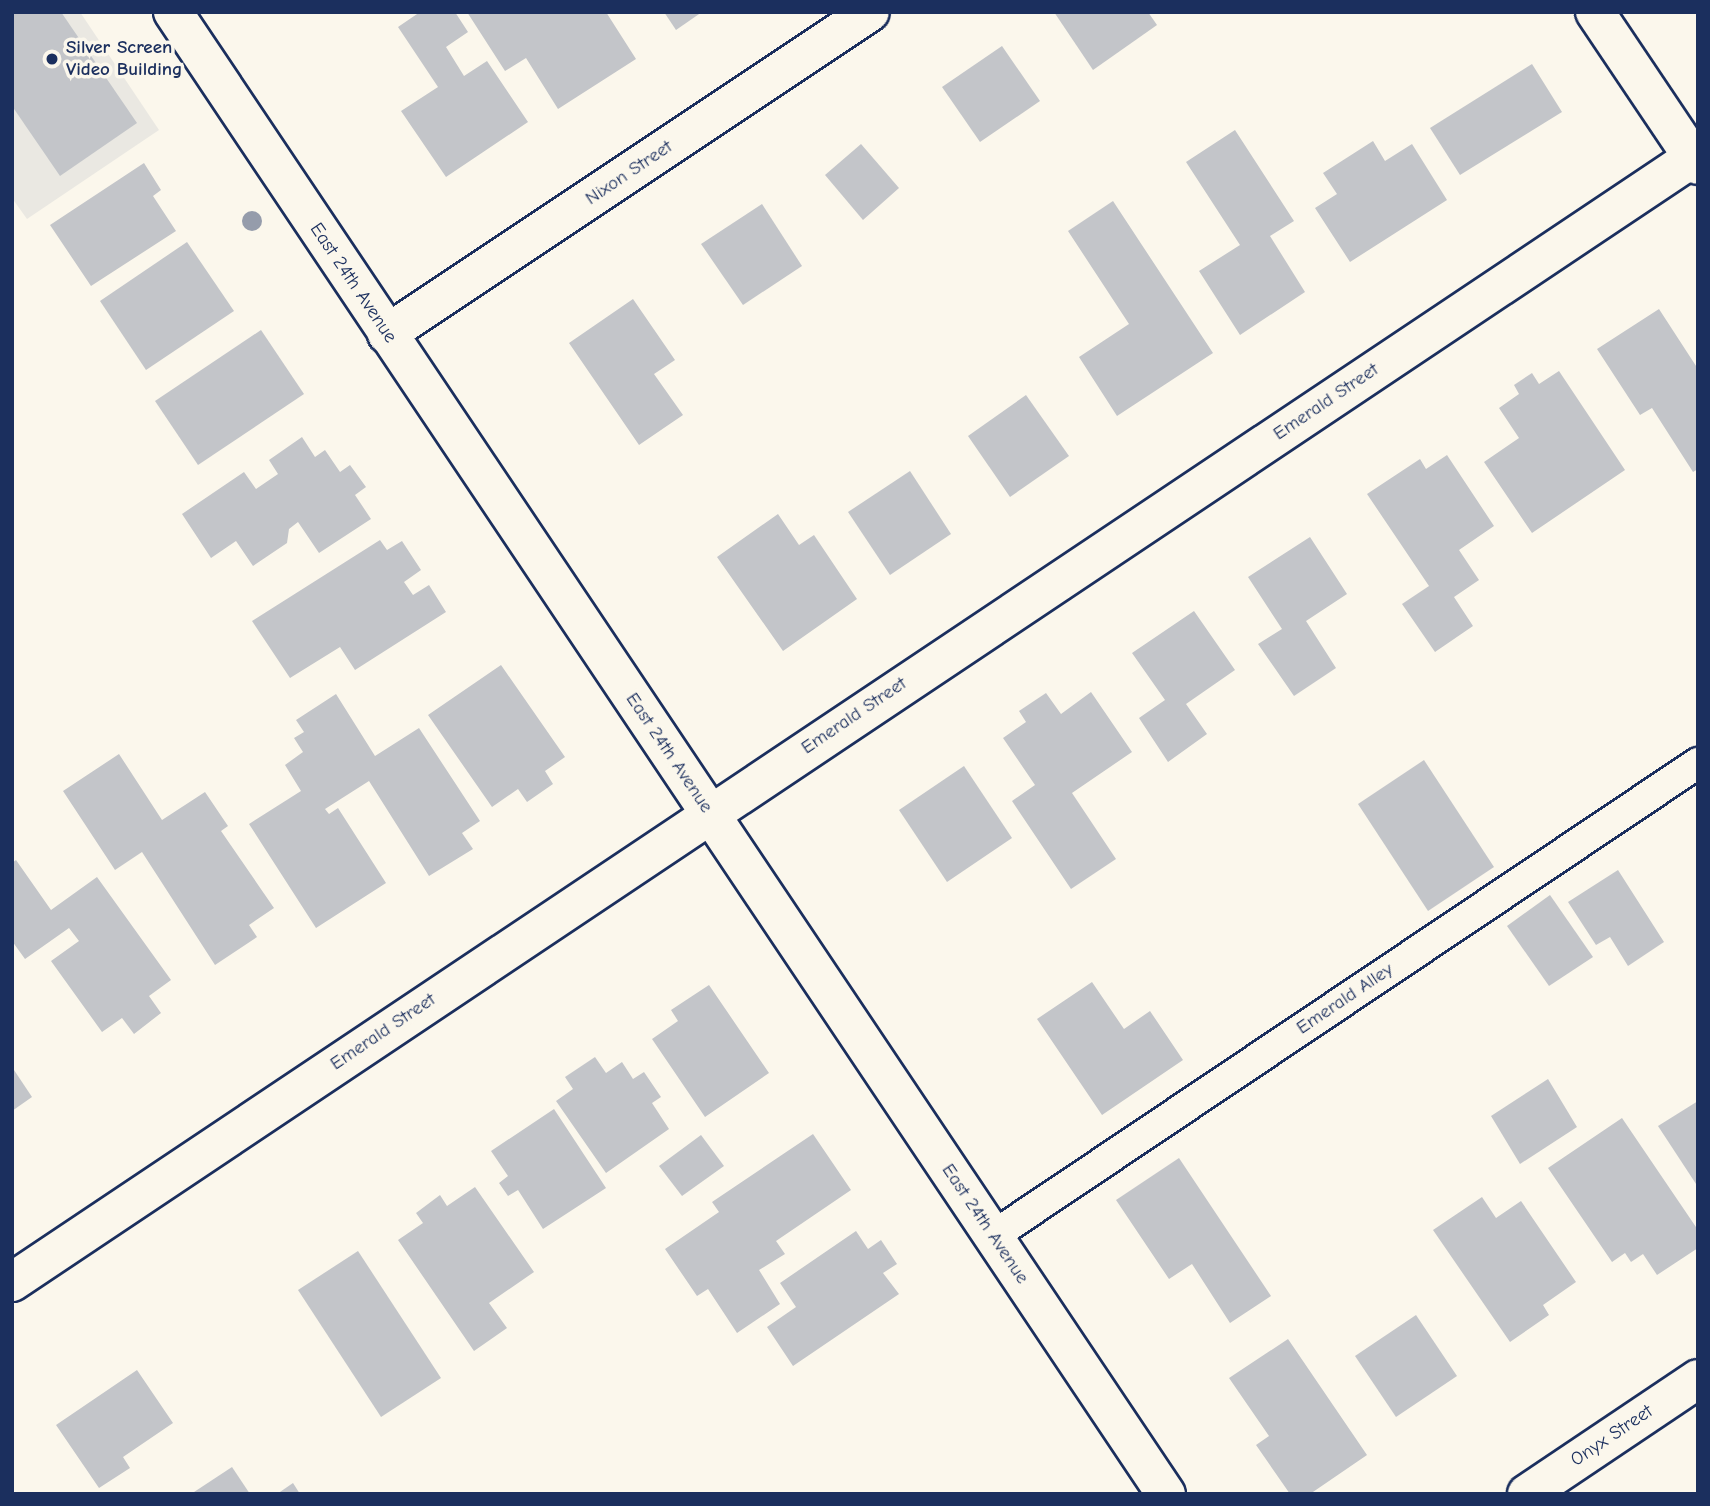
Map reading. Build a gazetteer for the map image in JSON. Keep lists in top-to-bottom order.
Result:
{
  "streets": {
    "street": [
      "Nixon Street",
      "East 24th Avenue",
      "Emerald Street",
      "Onyx Street"
    ],
    "lane": ["Emerald Alley"]
  },
  "crossings": [
    ["Nixon Street", "East 24th Avenue"],
    ["East 24th Avenue", "Emerald Street"],
    ["East 24th Avenue", "Emerald Alley"]
  ],
  "places": ["Silver Screen Video Building"]
}
